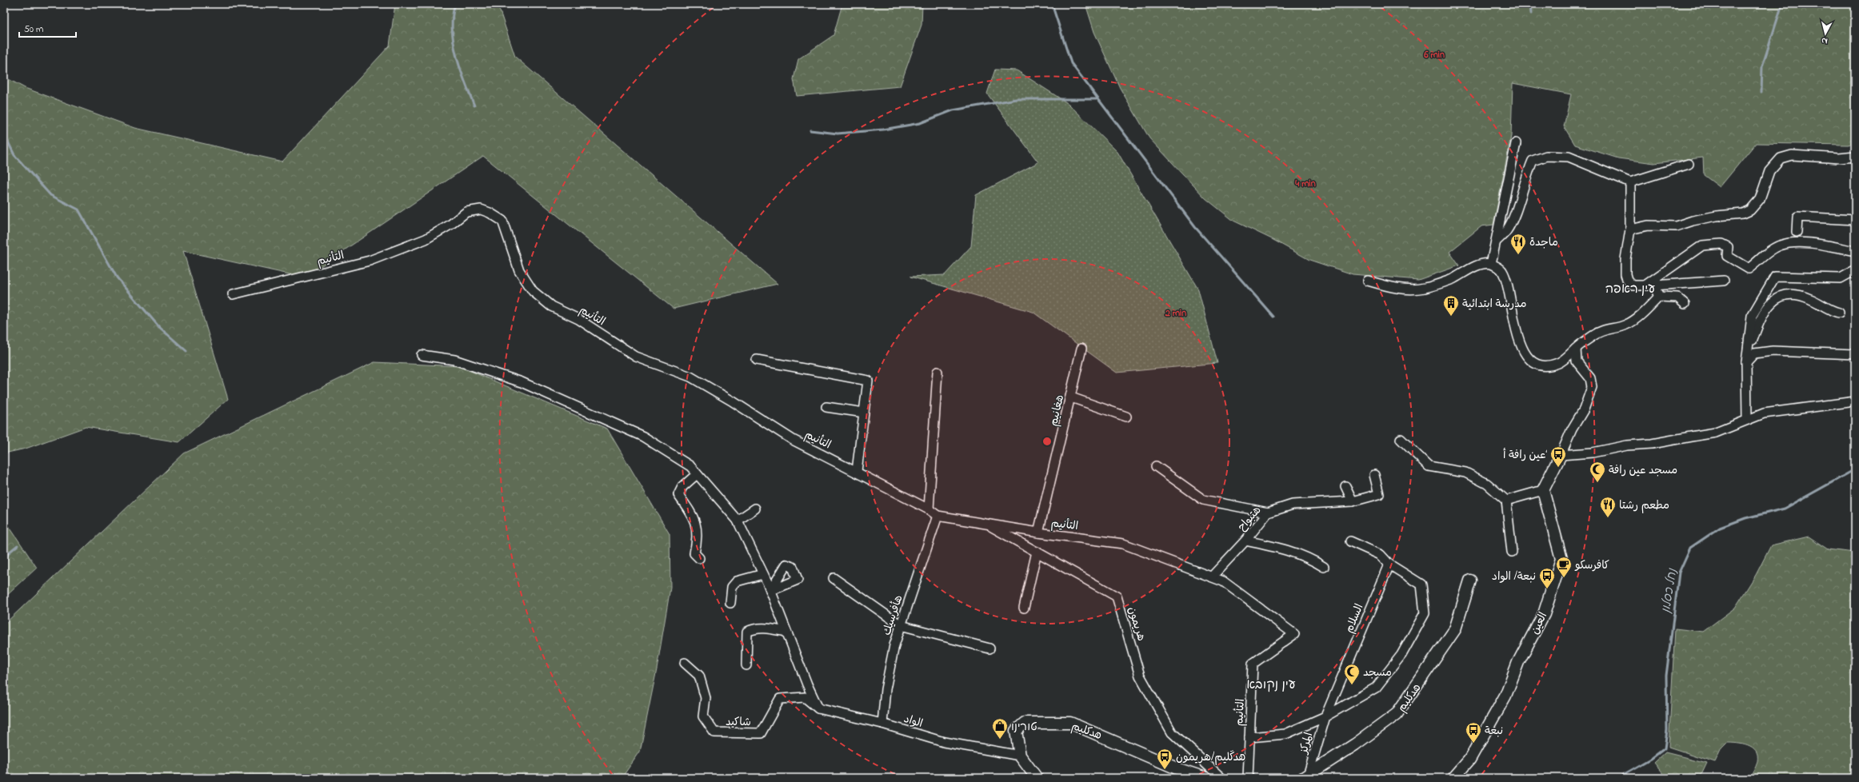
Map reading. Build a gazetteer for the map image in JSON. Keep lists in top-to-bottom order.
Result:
{
  "streets": {
    "street": [
      "التأنيم",
      "هغانيم",
      "هتبواح",
      "هأفرسيك",
      "السلام",
      "العين",
      "هريمون",
      "هدكليم",
      "الواد",
      "شاكيد",
      "المركز"
    ]
  },
  "crossings": [
    ["التأنيم", "هغانيم"],
    ["التأنيم", "هتبواح"],
    ["التأنيم", "هأفرسيك"],
    ["التأنيم", "هريمون"],
    ["هأفرسيك", "الواد"],
    ["السلام", "المركز"],
    ["هدكليم", "الواد"],
    ["هدكليم", "المركز"],
    ["الواد", "شاكيد"]
  ],
  "districts": ["עין ראפה", "עין נקובא"],
  "water": ["נחל כסלון"],
  "places": {
    "restaurant": ["ماجدة", "مطعم رشتا"],
    "building": ["مدرسة ابتدائية"],
    "bus stop": [
      "عين رافة أ‘",
      "نبعة/ الواد",
      "نبعة",
      "هدكَليم/هريمون"
    ],
    "mosque": ["مسجد عين رافة", "مسجد"],
    "cafe": ["كافرسكو"],
    "shop": ["טורינו"]
  },
  "scale_bar": "50 m",
  "north": "bottom",
  "rings": ["6 min", "4 min", "2 min"]
}
